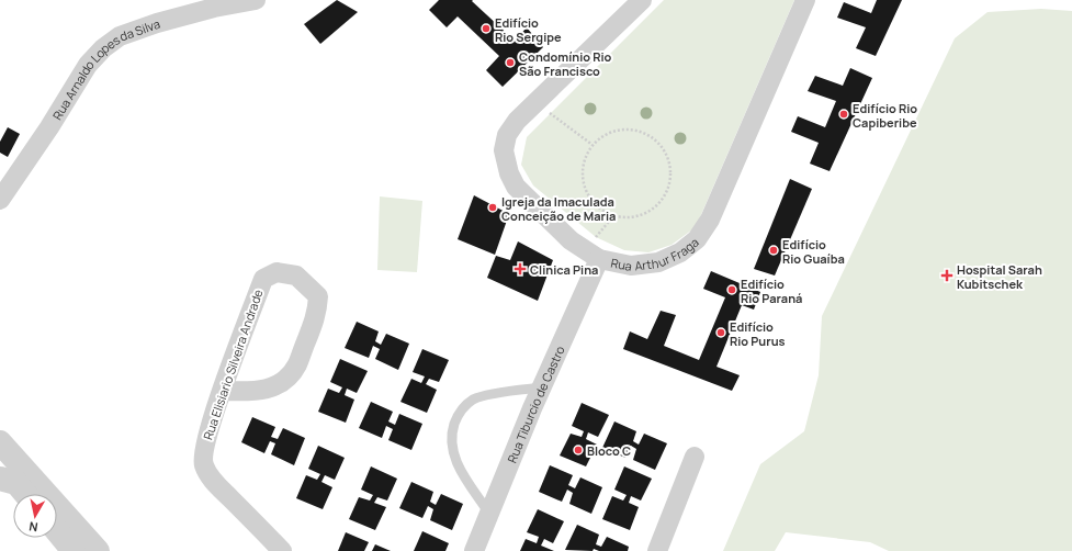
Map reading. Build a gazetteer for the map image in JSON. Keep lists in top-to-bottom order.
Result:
{
  "streets": {
    "street": [
      "Rua Arnaldo Lopes da Silva",
      "Rua Arthur Fraga",
      "Rua Elisiario Silveira Andrade",
      "Rua Tiburcio de Castro"
    ]
  },
  "crossings": [
    ["Rua Arthur Fraga", "Rua Tiburcio de Castro"]
  ],
  "places": {
    "other": [
      "Edifício Rio Sergipe",
      "Condomínio Rio São Francisco",
      "Edifício Rio Capiberibe",
      "Igreja da Imaculada Conceição de Maria",
      "Edifício Rio Guaíba",
      "Edifício Rio Paraná",
      "Edifício Rio Purus",
      "Bloco C"
    ],
    "health": ["Clinica Pina", "Hospital Sarah Kubitschek"]
  },
  "north": "bottom"
}
